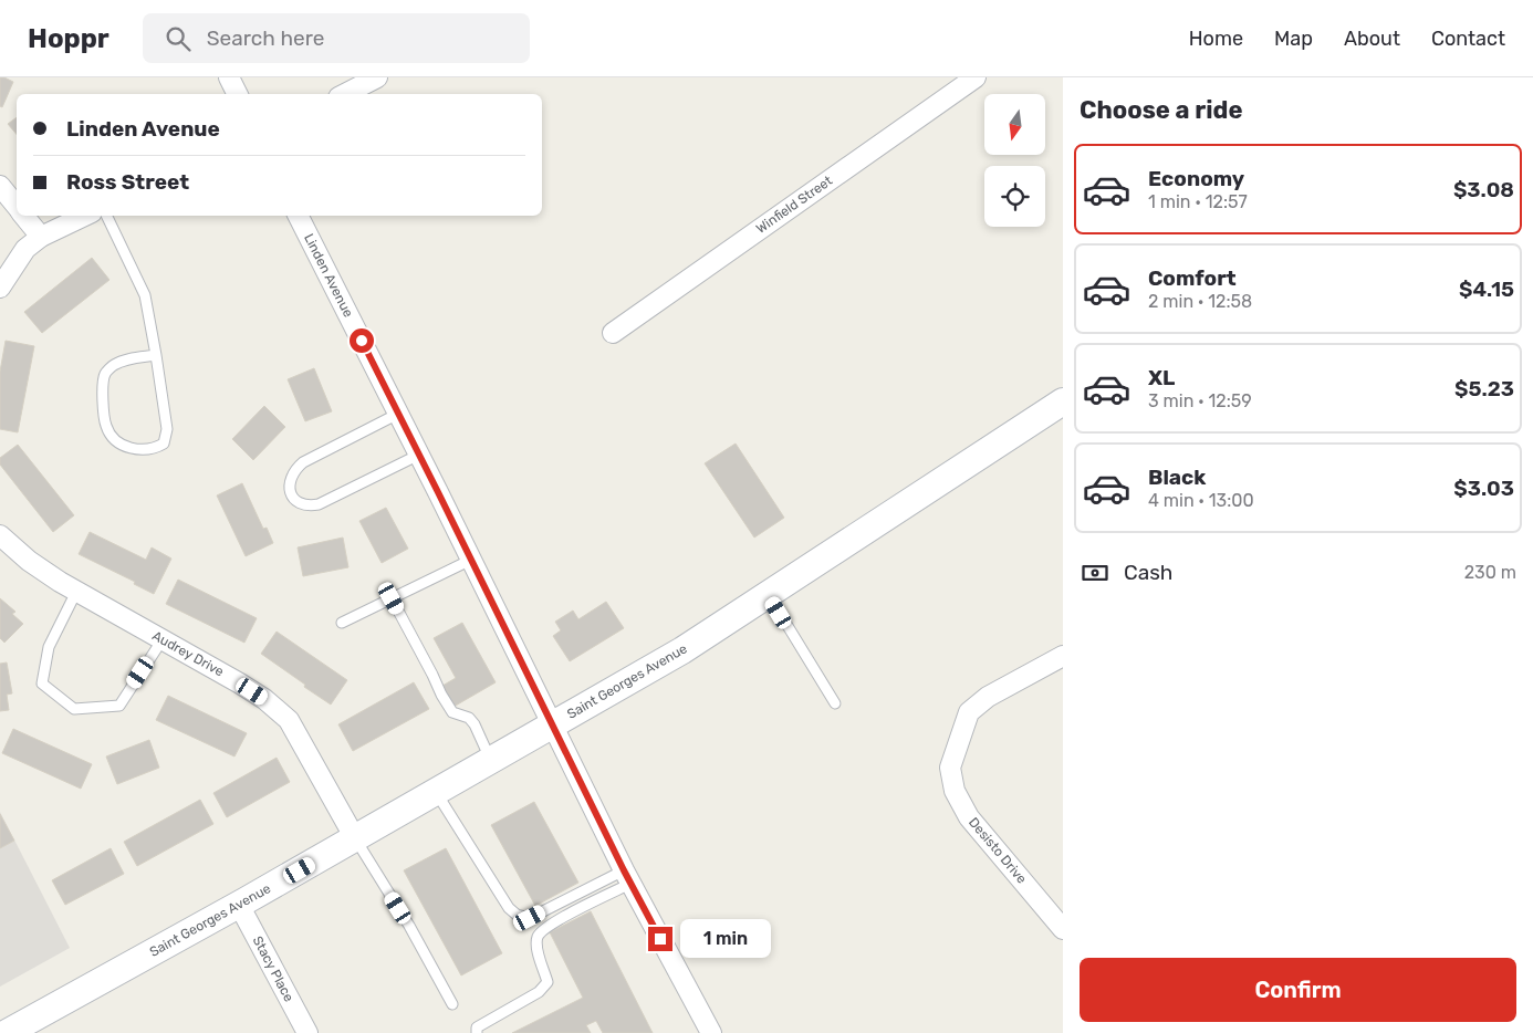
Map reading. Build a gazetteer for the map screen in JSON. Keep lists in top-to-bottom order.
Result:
{
  "streets": {
    "main road": ["Saint Georges Avenue"],
    "street": [
      "Winfield Street",
      "Linden Avenue",
      "Audrey Drive",
      "Desisto Drive",
      "Stacy Place"
    ]
  },
  "crossings": [
    ["Linden Avenue", "Saint Georges Avenue"],
    ["Audrey Drive", "Saint Georges Avenue"],
    ["Saint Georges Avenue", "Stacy Place"]
  ],
  "north": "bottom",
  "page": {
    "header": "Hoppr",
    "search": "Search here",
    "nav": [
      "Home",
      "Map",
      "About",
      "Contact"
    ],
    "heading": "Choose a ride",
    "banner": ["Linden Avenue", "Ross Street"],
    "list": [
      {
        "name": "Economy",
        "note": "1 min · 12:57",
        "value": "$3.08"
      },
      {
        "name": "Comfort",
        "note": "2 min · 12:58",
        "value": "$4.15"
      },
      {
        "name": "XL",
        "note": "3 min · 12:59",
        "value": "$5.23"
      },
      {
        "name": "Black",
        "note": "4 min · 13:00",
        "value": "$3.03"
      }
    ],
    "pay": ["Cash", "230 m"],
    "bubble": "1 min",
    "buttons": "Confirm"
  }
}
